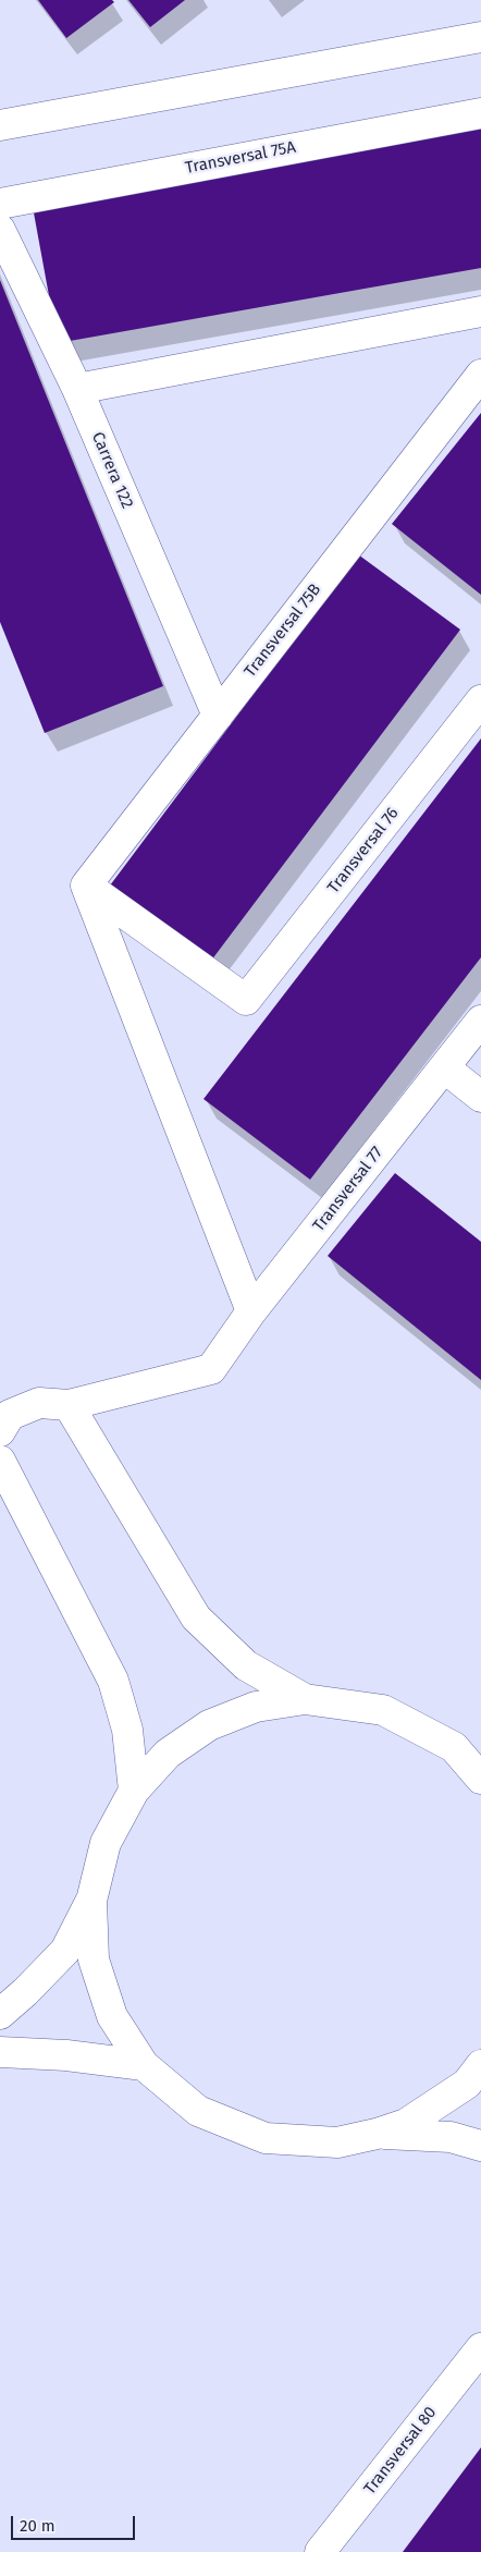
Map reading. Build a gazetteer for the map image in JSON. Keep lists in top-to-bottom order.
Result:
{
  "streets": {
    "street": [
      "Transversal 75A",
      "Carrera 122",
      "Transversal 75B",
      "Transversal 76",
      "Transversal 77",
      "Transversal 80"
    ]
  },
  "crossings": [
    ["Carrera 122", "Transversal 75B"],
    ["Transversal 75B", "Transversal 76"]
  ],
  "scale_bar": "20 m"
}
